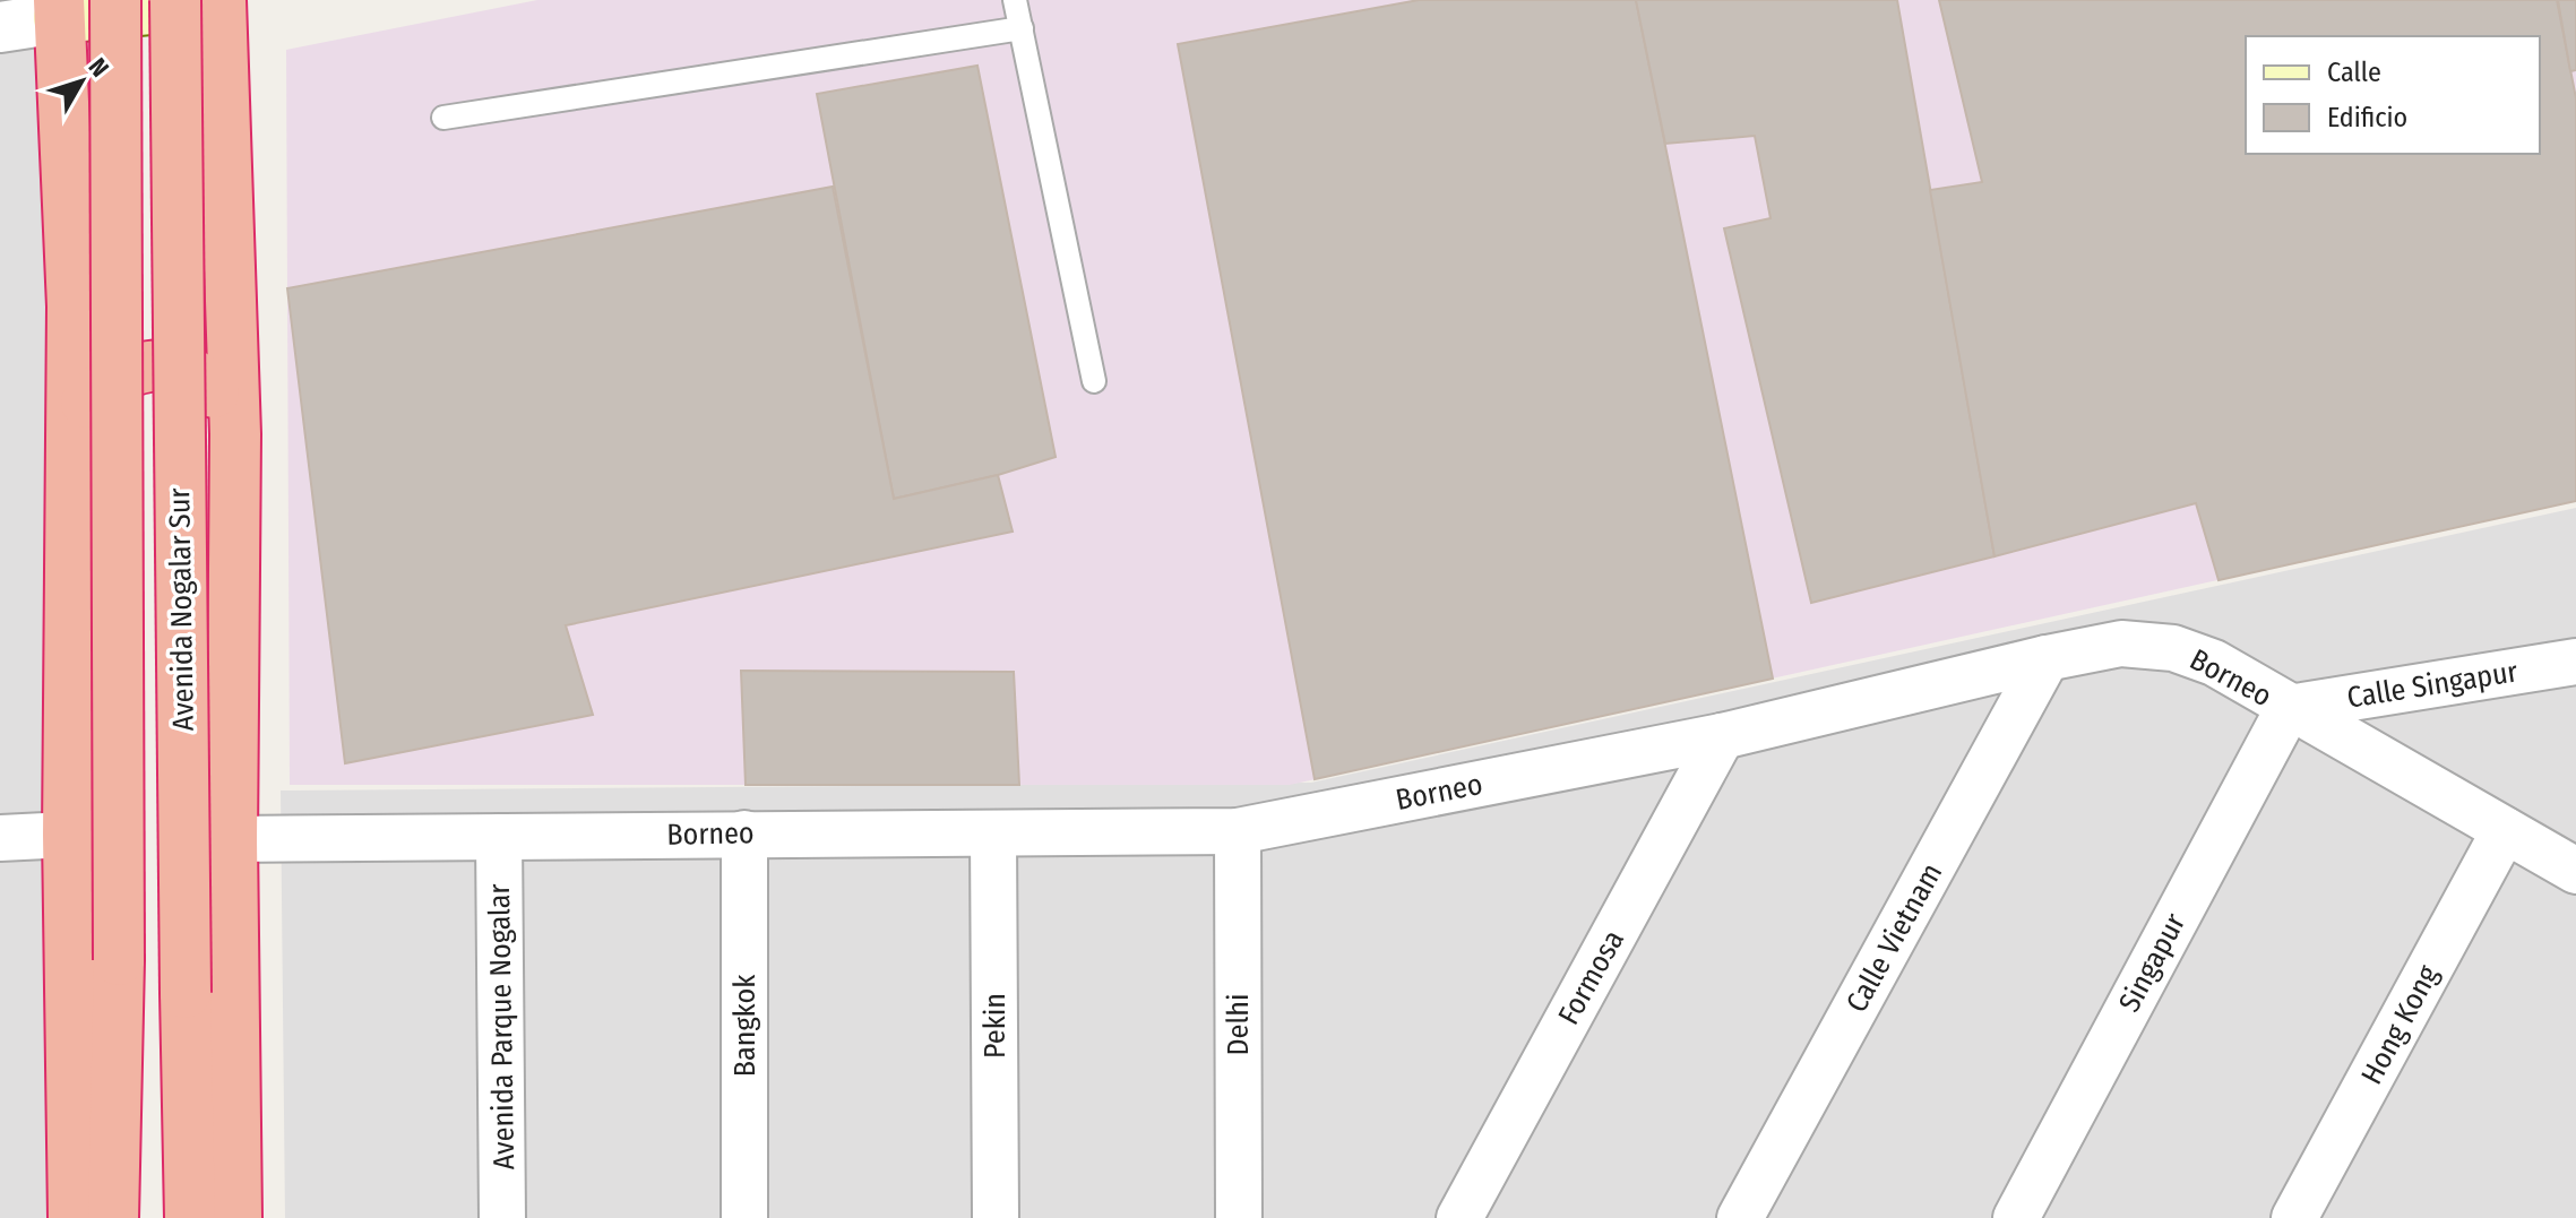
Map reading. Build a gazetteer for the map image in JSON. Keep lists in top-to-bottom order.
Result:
{
  "streets": {
    "highway": ["Avenida Nogalar Sur"],
    "street": [
      "Borneo",
      "Calle Singapur",
      "Calle Vietnam",
      "Singapur",
      "Formosa",
      "Delhi",
      "Hong Kong",
      "Bangkok",
      "Pekin",
      "Avenida Parque Nogalar"
    ]
  },
  "crossings": [
    ["Borneo", "Calle Singapur"],
    ["Borneo", "Calle Vietnam"],
    ["Borneo", "Singapur"],
    ["Borneo", "Formosa"],
    ["Borneo", "Delhi"],
    ["Borneo", "Hong Kong"],
    ["Borneo", "Bangkok"],
    ["Borneo", "Pekin"],
    ["Borneo", "Avenida Parque Nogalar"],
    ["Calle Singapur", "Singapur"]
  ],
  "legend": ["Calle", "Edificio"],
  "north": "top right"
}
